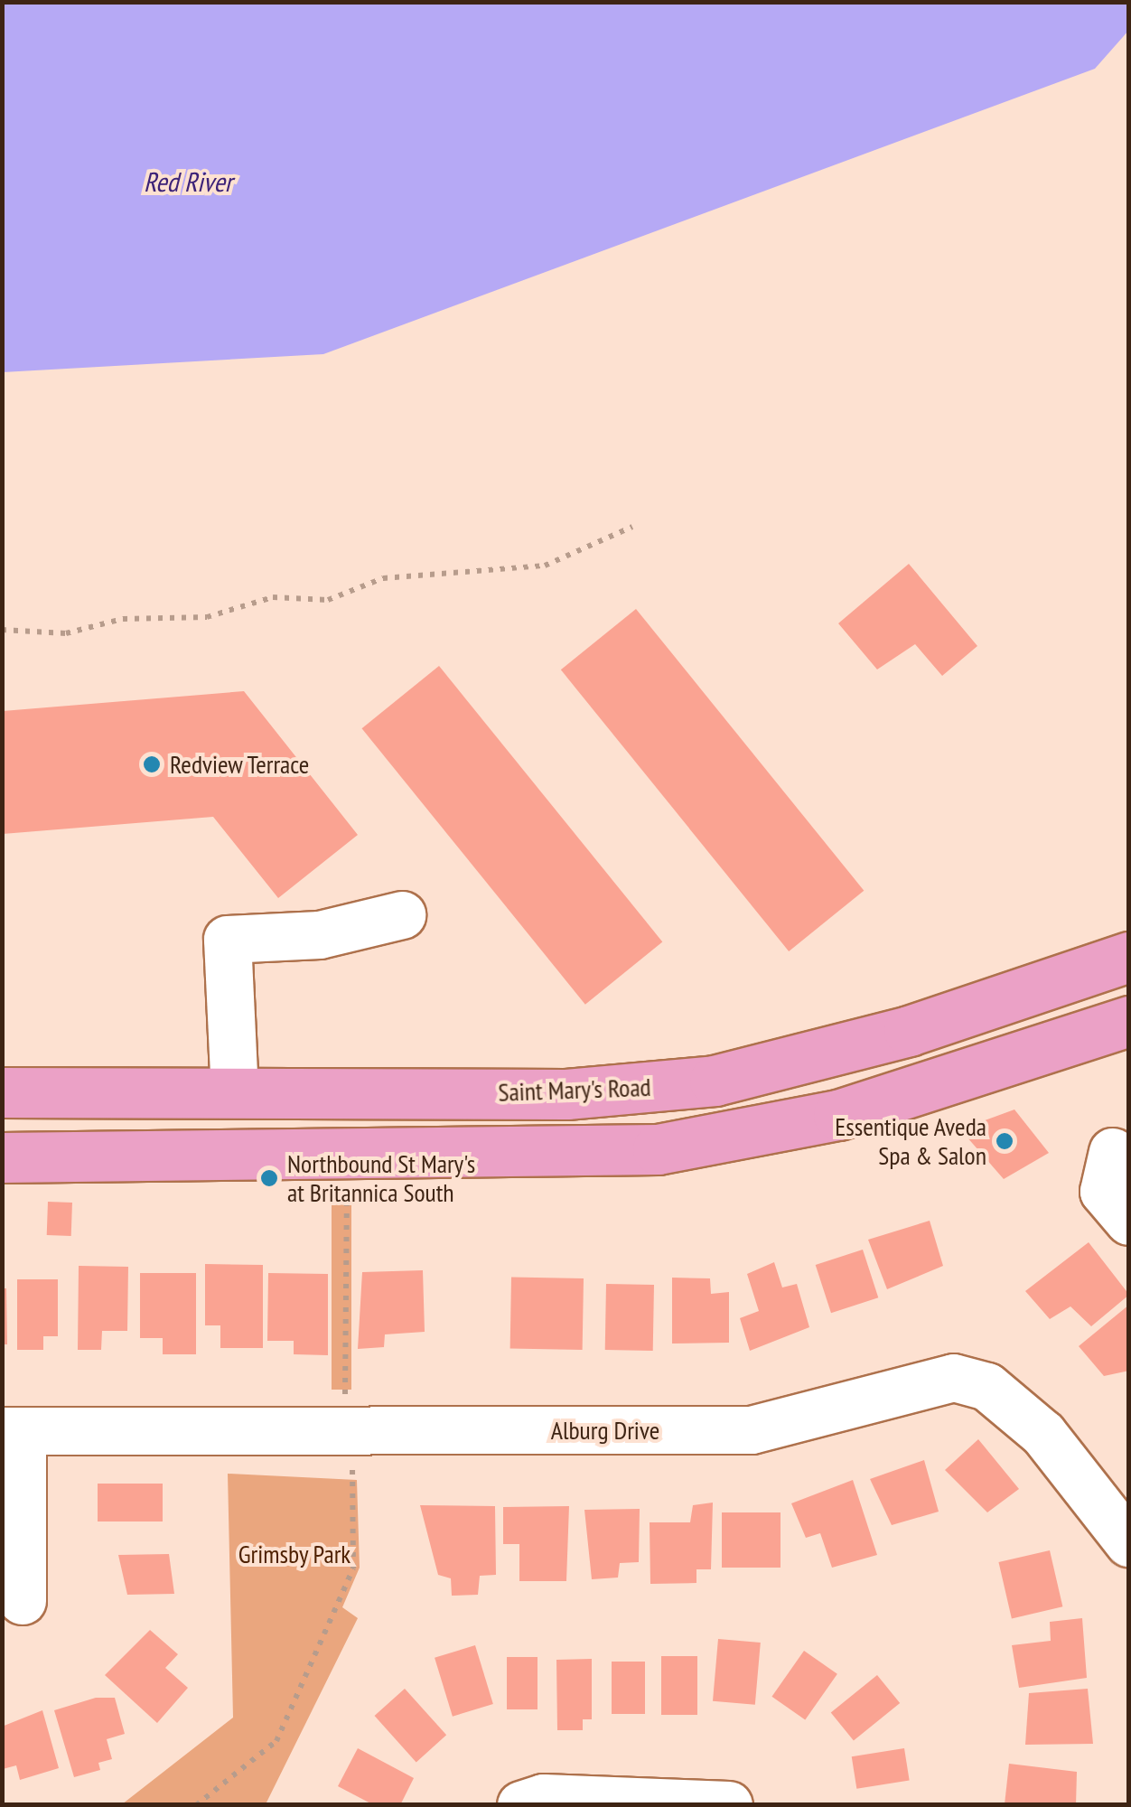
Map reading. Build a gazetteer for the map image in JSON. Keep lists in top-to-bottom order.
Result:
{
  "streets": {
    "main road": ["Saint Mary's Road"],
    "street": ["Alburg Drive"]
  },
  "water": ["Red River"],
  "parks": ["Grimsby Park"],
  "places": ["Redview Terrace", "Essentique Aveda Spa & Salon", "Northbound St Mary's at Britannica South"]
}
